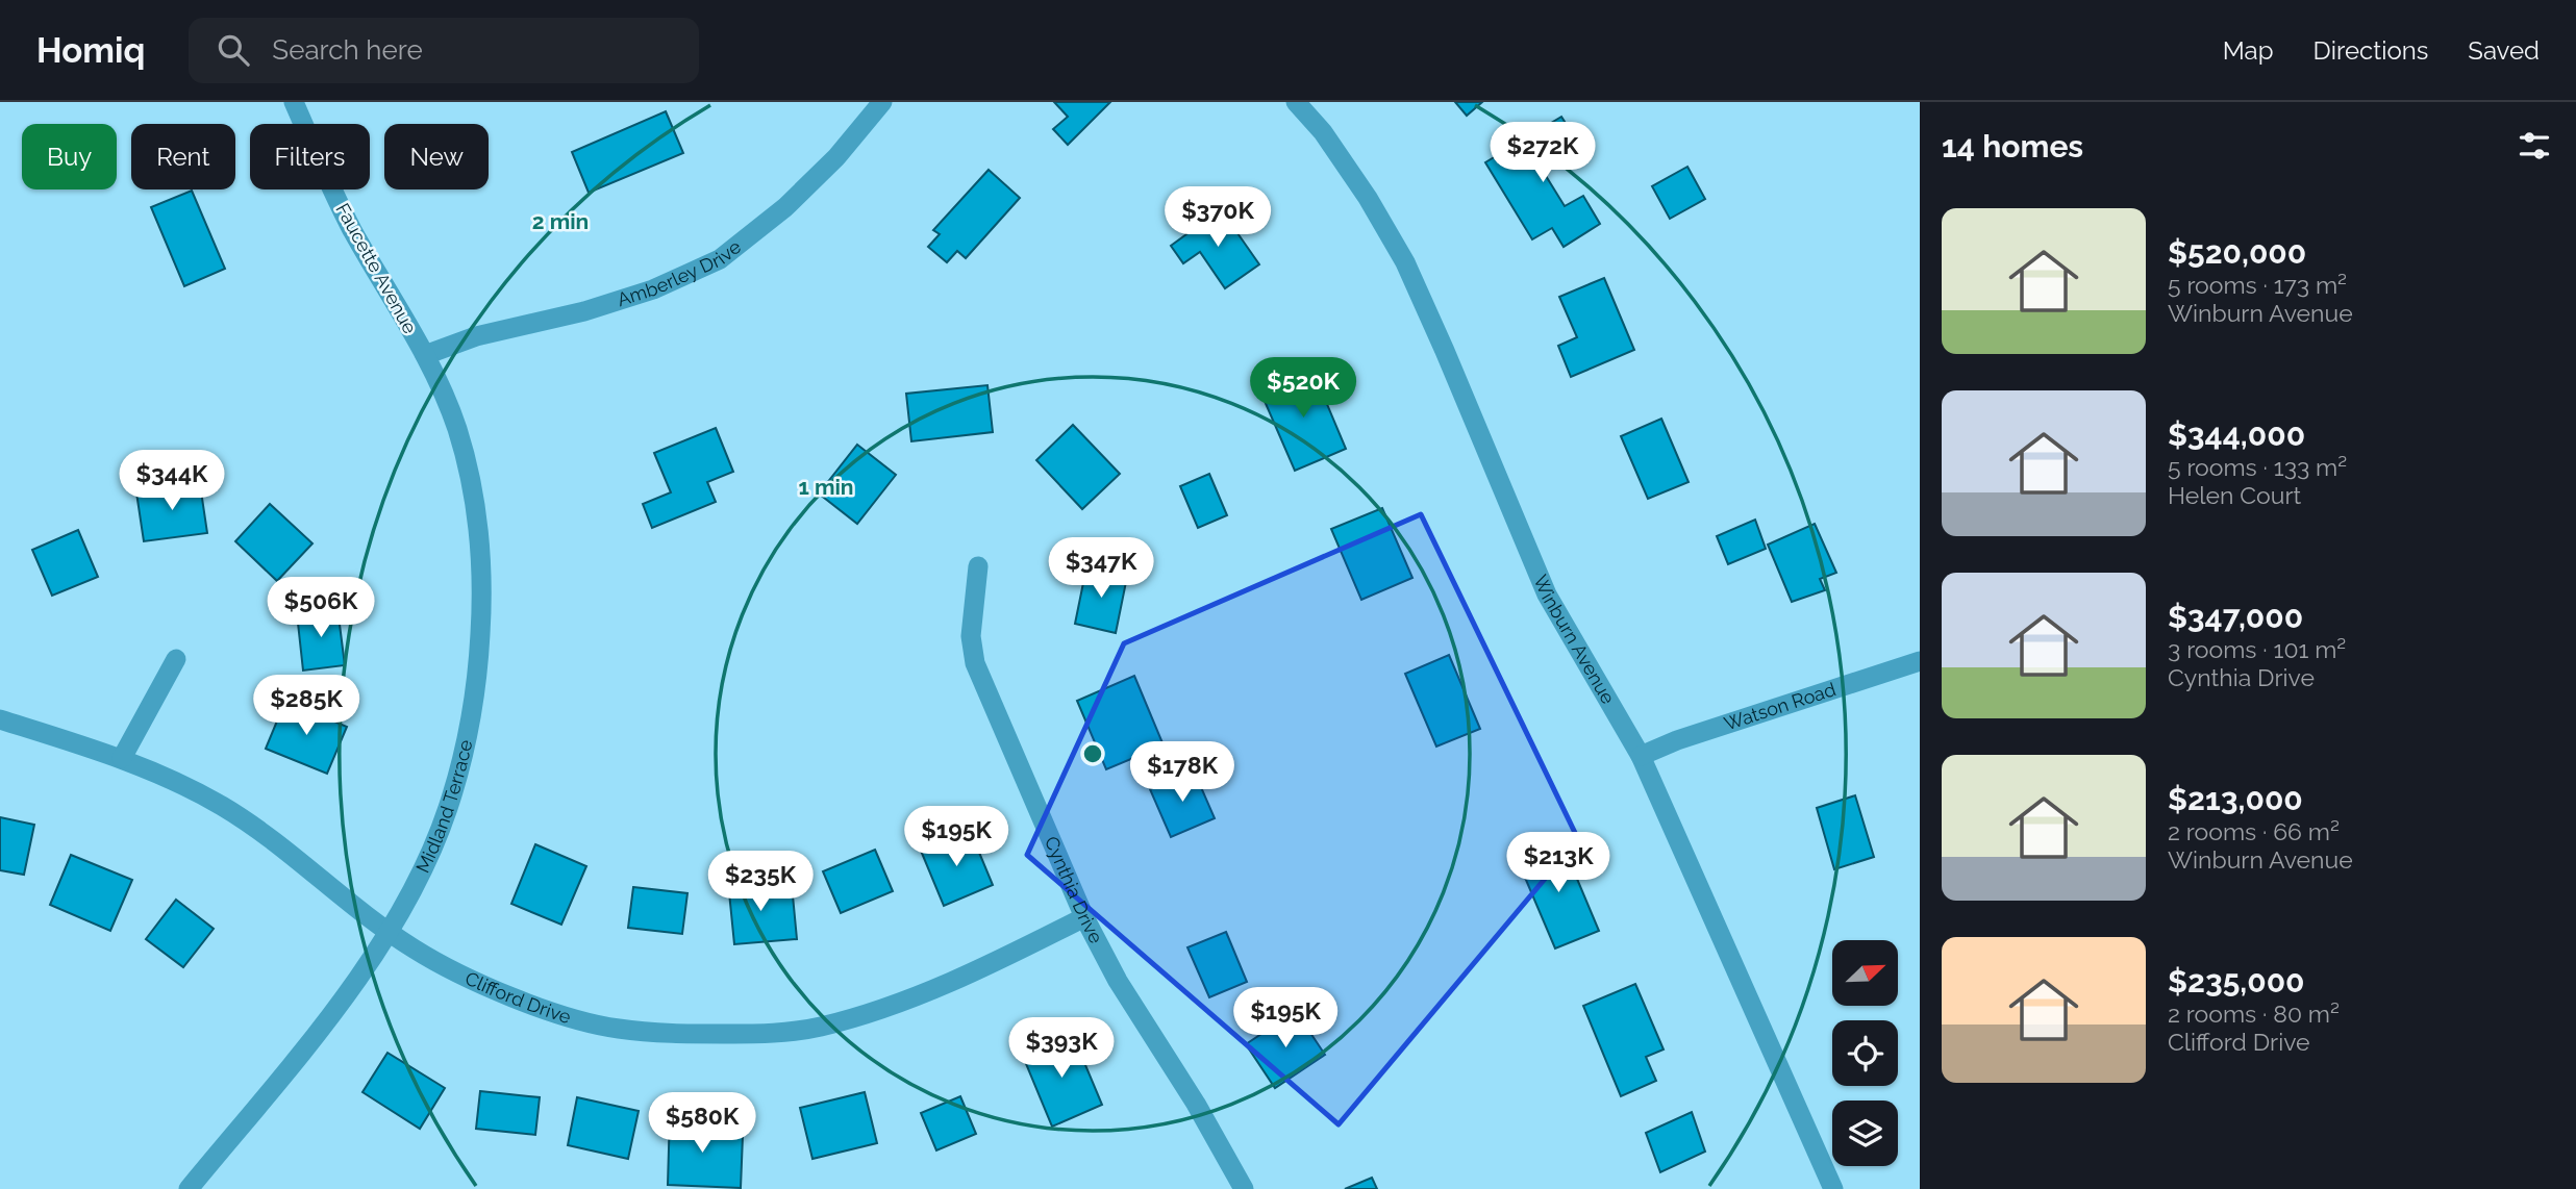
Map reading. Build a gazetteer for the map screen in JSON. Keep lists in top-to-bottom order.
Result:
{
  "streets": {
    "street": [
      "Faucette Avenue",
      "Amberley Drive",
      "Winburn Avenue",
      "Watson Road",
      "Midland Terrace",
      "Cynthia Drive",
      "Clifford Drive"
    ]
  },
  "crossings": [
    ["Faucette Avenue", "Amberley Drive"],
    ["Faucette Avenue", "Midland Terrace"],
    ["Amberley Drive", "Midland Terrace"],
    ["Winburn Avenue", "Watson Road"],
    ["Midland Terrace", "Clifford Drive"],
    ["Cynthia Drive", "Clifford Drive"]
  ],
  "north": "top right",
  "page": {
    "header": "Homiq",
    "search": "Search here",
    "nav": ["Map", "Directions", "Saved"],
    "heading": "14 homes",
    "price": [
      "$272K",
      "$370K",
      "$520K",
      "$344K",
      "$347K",
      "$506K",
      "$285K",
      "$178K",
      "$195K",
      "$213K",
      "$235K",
      "$195K",
      "$393K",
      "$580K"
    ],
    "chip": [
      "Buy",
      "Rent",
      "Filters",
      "New"
    ],
    "list": [
      {
        "name": "$520,000",
        "note": "5 rooms · 173 m² · Winburn Avenue"
      },
      {
        "name": "$344,000",
        "note": "5 rooms · 133 m² · Helen Court"
      },
      {
        "name": "$347,000",
        "note": "3 rooms · 101 m² · Cynthia Drive"
      },
      {
        "name": "$213,000",
        "note": "2 rooms · 66 m² · Winburn Avenue"
      },
      {
        "name": "$235,000",
        "note": "2 rooms · 80 m² · Clifford Drive"
      }
    ]
  },
  "rings": ["2 min", "1 min"]
}
